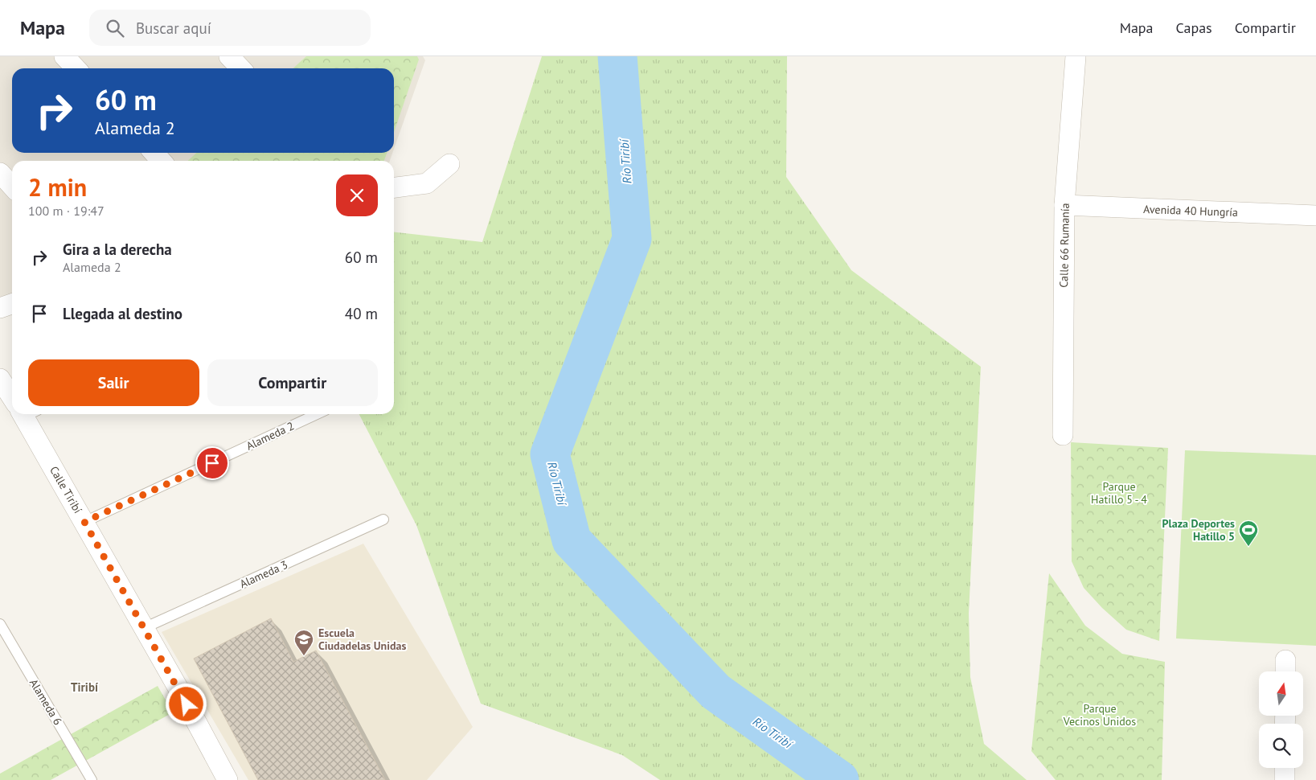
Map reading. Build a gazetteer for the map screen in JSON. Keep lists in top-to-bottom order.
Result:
{
  "streets": {
    "street": ["Avenida 40 Hungría", "Calle 66 Rumanía", "Calle Tiribí"],
    "lane": ["Alameda 2", "Alameda 3", "Alameda 6"]
  },
  "crossings": [
    ["Avenida 40 Hungría", "Calle 66 Rumanía"],
    ["Alameda 2", "Calle Tiribí"],
    ["Calle Tiribí", "Alameda 3"]
  ],
  "districts": ["Tiribí"],
  "water": ["Río Tiribí"],
  "parks": ["Parque Hatillo 5 - 4", "Parque Vecinos Unidos"],
  "places": {
    "sports": ["Plaza Deportes Hatillo 5"],
    "school or university": ["Escuela Ciudadelas Unidas"]
  },
  "north": "top",
  "page": {
    "header": "Mapa",
    "search": "Buscar aquí",
    "nav": ["Mapa", "Capas", "Compartir"],
    "turn": ["60 m", "Alameda 2"],
    "heading": ["2 min", "100 m · 19:47"],
    "list": [
      {
        "name": "Gira a la derecha",
        "note": "Alameda 2",
        "value": "60 m"
      },
      {
        "name": "Llegada al destino",
        "value": "40 m"
      }
    ],
    "buttons": ["Salir", "Compartir"]
  }
}
